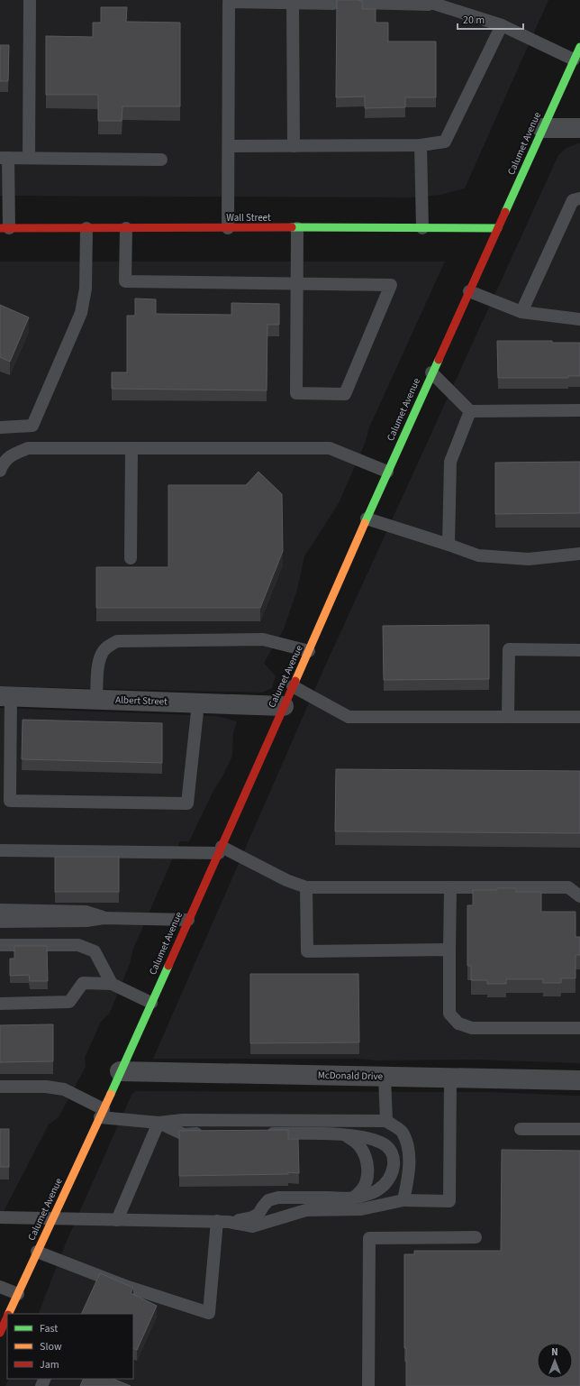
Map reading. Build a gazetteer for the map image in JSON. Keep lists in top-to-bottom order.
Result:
{
  "streets": {
    "main road": ["Calumet Avenue", "Wall Street"],
    "street": ["Albert Street", "McDonald Drive"]
  },
  "crossings": [
    ["Calumet Avenue", "Wall Street"],
    ["Calumet Avenue", "Albert Street"],
    ["Calumet Avenue", "McDonald Drive"]
  ],
  "legend": ["Fast", "Slow", "Jam"],
  "scale_bar": "20 m",
  "north": "top"
}
